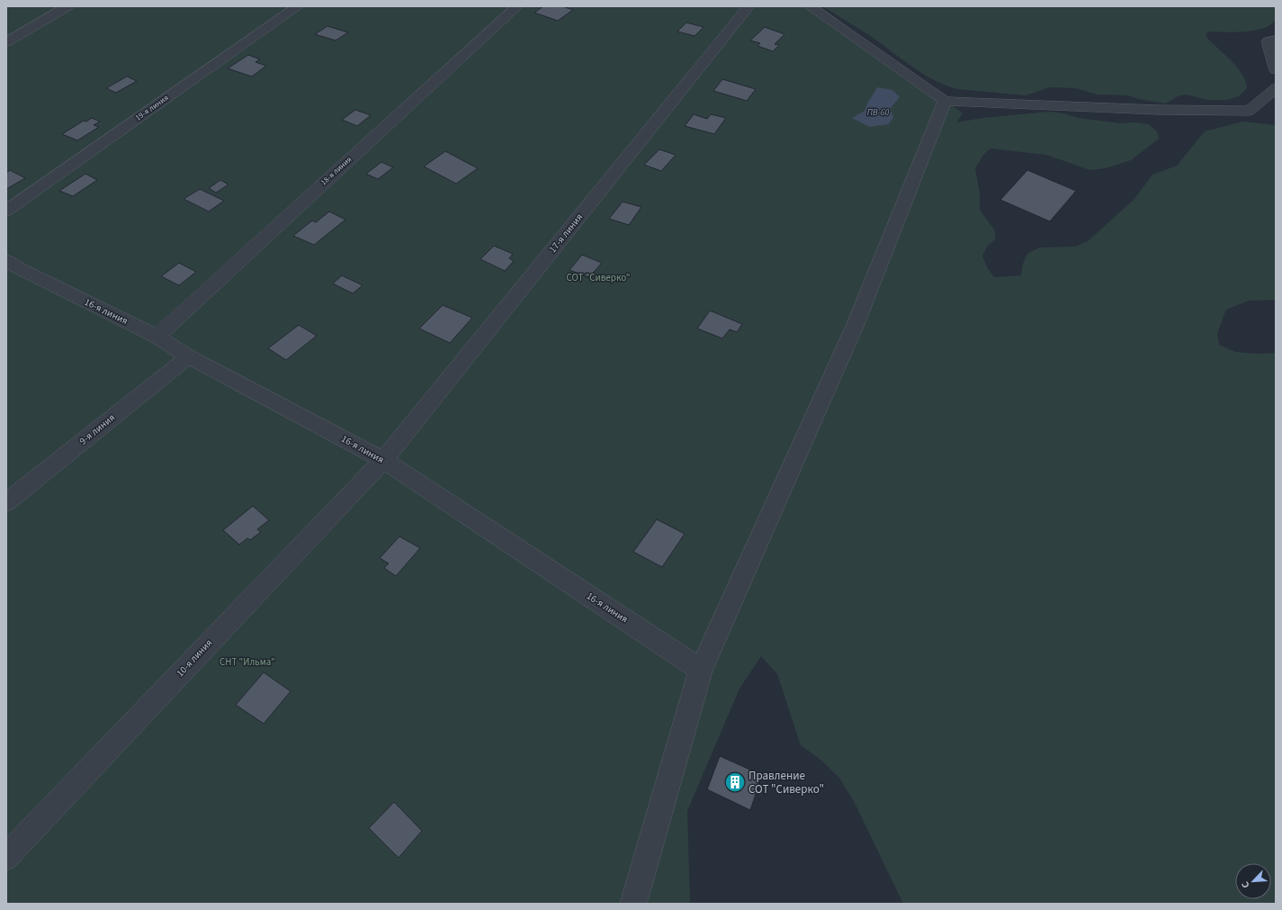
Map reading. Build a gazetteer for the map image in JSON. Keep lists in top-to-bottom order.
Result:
{
  "streets": {
    "street": [
      "19-я линия",
      "18-я линия",
      "17-я линия",
      "16-я линия",
      "9-я линия",
      "10-я линия"
    ]
  },
  "crossings": [
    ["18-я линия", "16-я линия"],
    ["17-я линия", "16-я линия"],
    ["17-я линия", "10-я линия"],
    ["16-я линия", "9-я линия"],
    ["16-я линия", "10-я линия"]
  ],
  "water": ["ПВ-60"],
  "parks": ["СОТ \"Сиверко\"", "СНТ \"Ильма\""],
  "places": {
    "building": ["Правление СОТ \"Сиверко\""]
  },
  "north": "bottom left"
}
